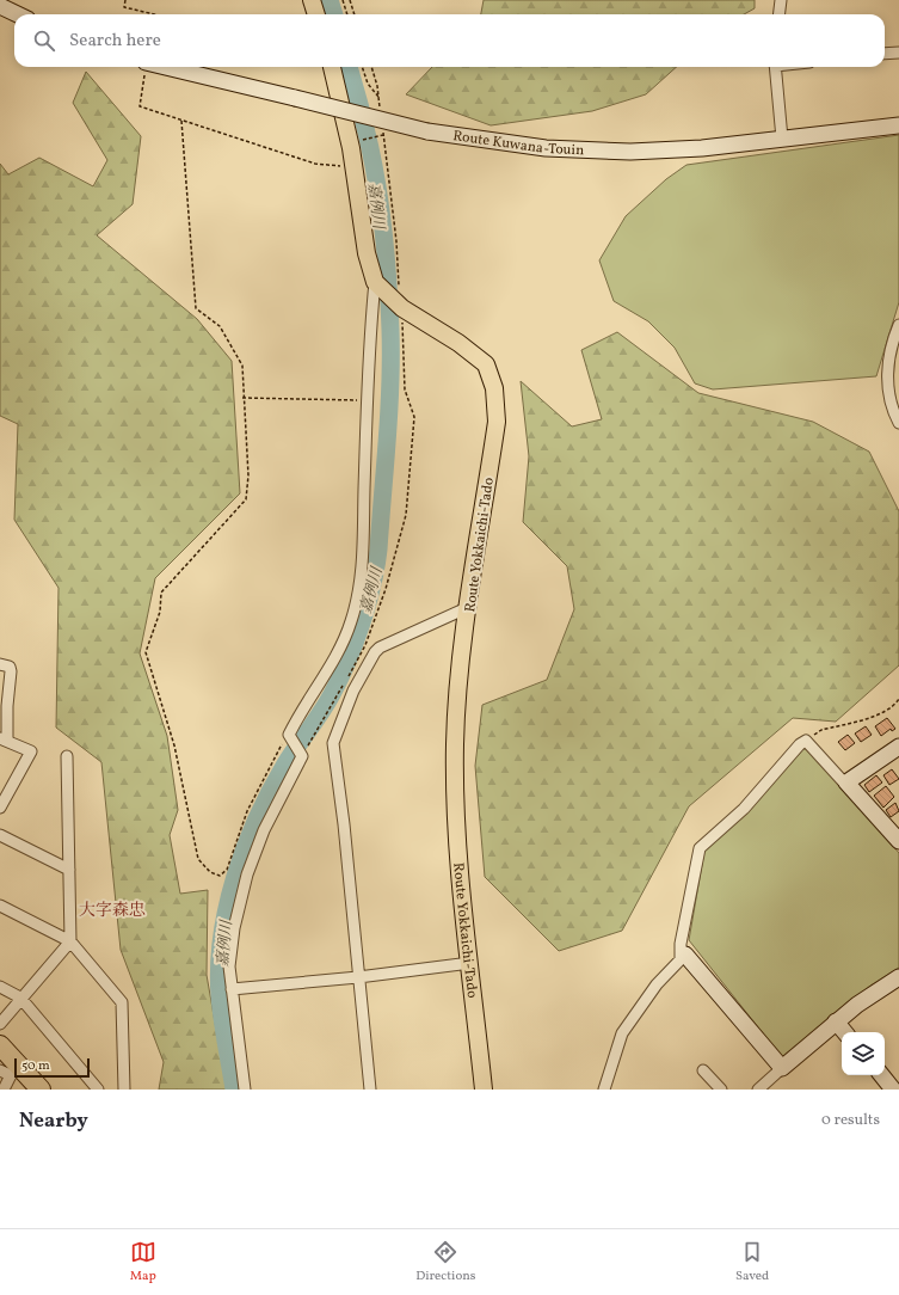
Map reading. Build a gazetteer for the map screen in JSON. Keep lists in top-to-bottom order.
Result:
{
  "streets": {
    "main road": ["Route Kuwana-Touin", "Route Yokkaichi-Tado"]
  },
  "districts": ["大字森忠"],
  "water": ["嘉例川"],
  "scale_bar": "50 m",
  "page": {
    "search": "Search here",
    "scale": "50 m",
    "heading": ["Nearby", "0 results"],
    "nav": ["Map", "Directions", "Saved"]
  }
}
